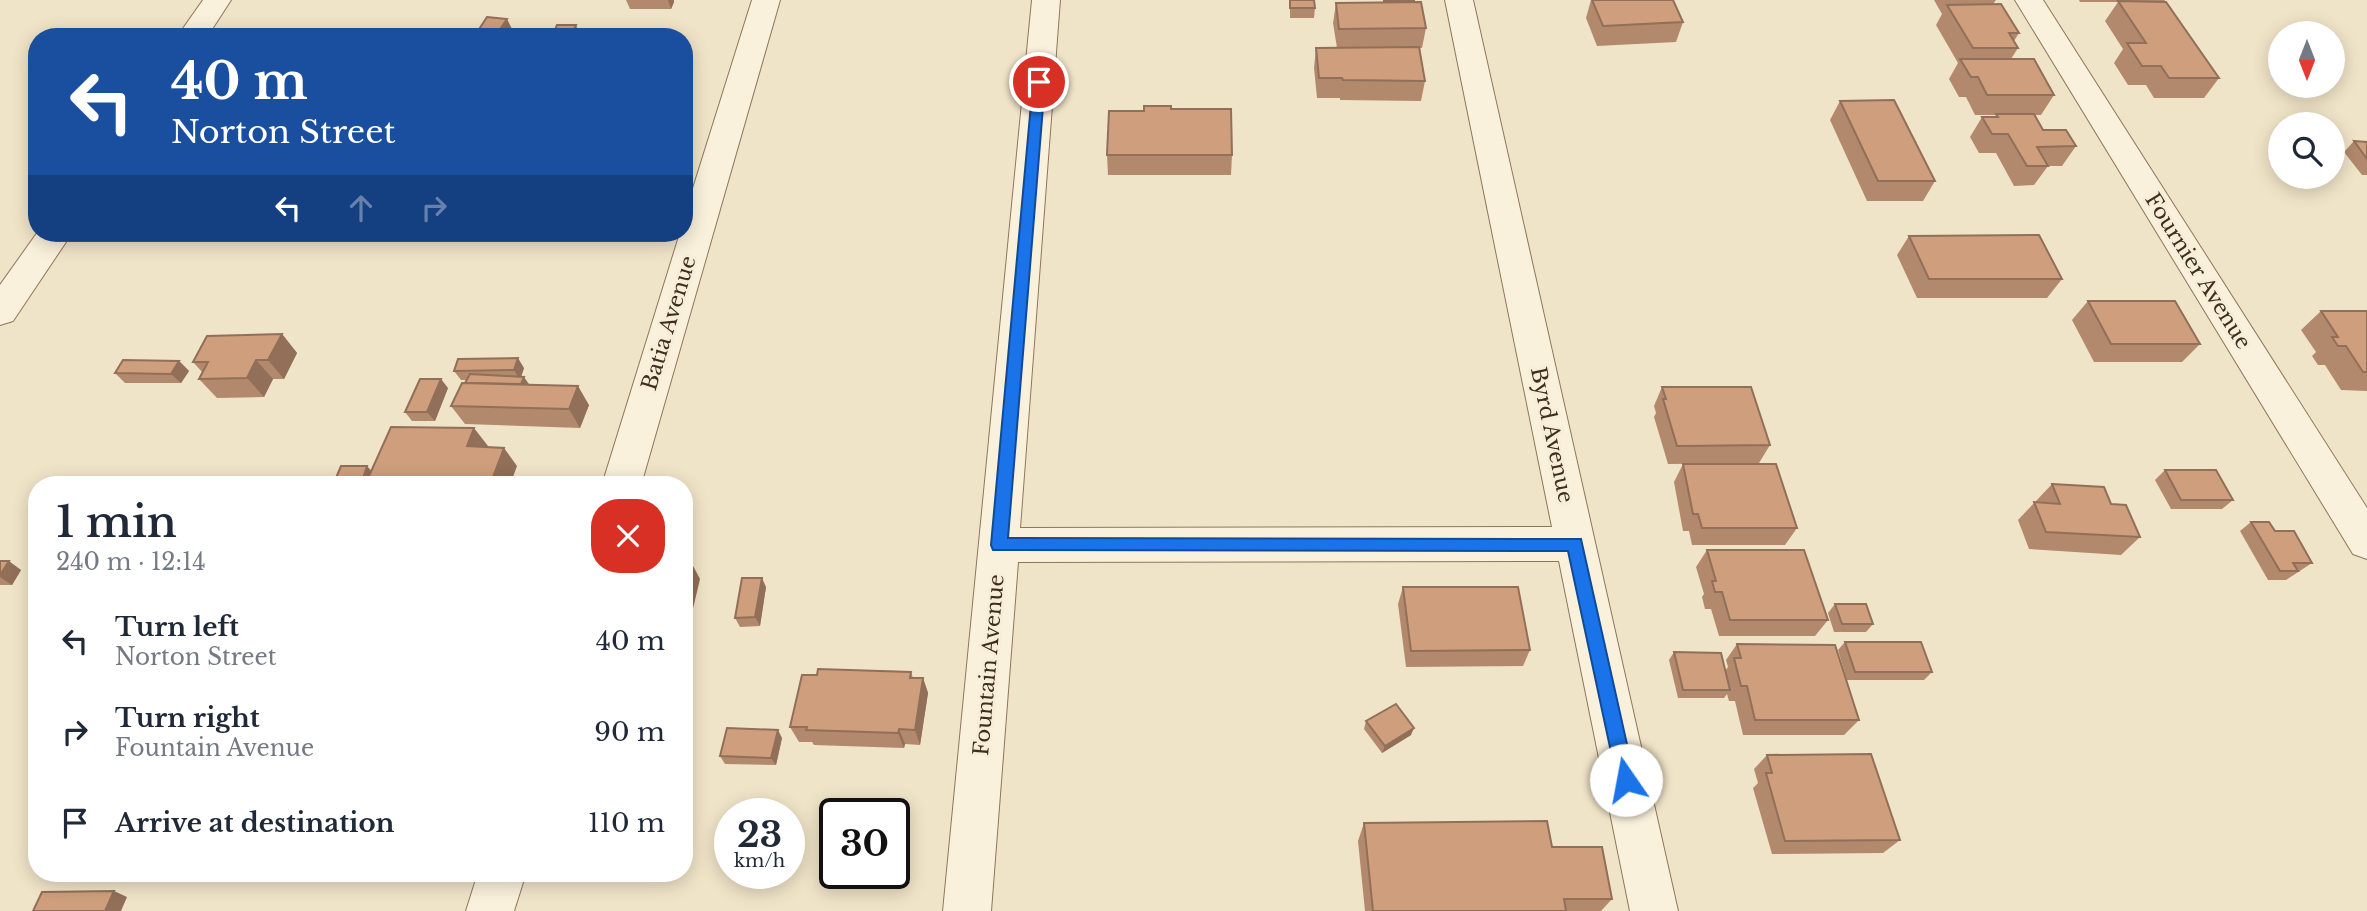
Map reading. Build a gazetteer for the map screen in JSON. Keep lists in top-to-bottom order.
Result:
{
  "streets": {
    "street": [
      "Fournier Avenue",
      "Batia Avenue",
      "Byrd Avenue",
      "Fountain Avenue"
    ]
  },
  "north": "bottom",
  "page": {
    "turn": ["40 m", "Norton Street"],
    "heading": ["1 min", "240 m · 12:14"],
    "list": [
      {
        "name": "Turn left",
        "note": "Norton Street",
        "value": "40 m"
      },
      {
        "name": "Turn right",
        "note": "Fountain Avenue",
        "value": "90 m"
      },
      {
        "name": "Arrive at destination",
        "value": "110 m"
      }
    ],
    "speed": "23 km/h",
    "limit": "30"
  }
}
